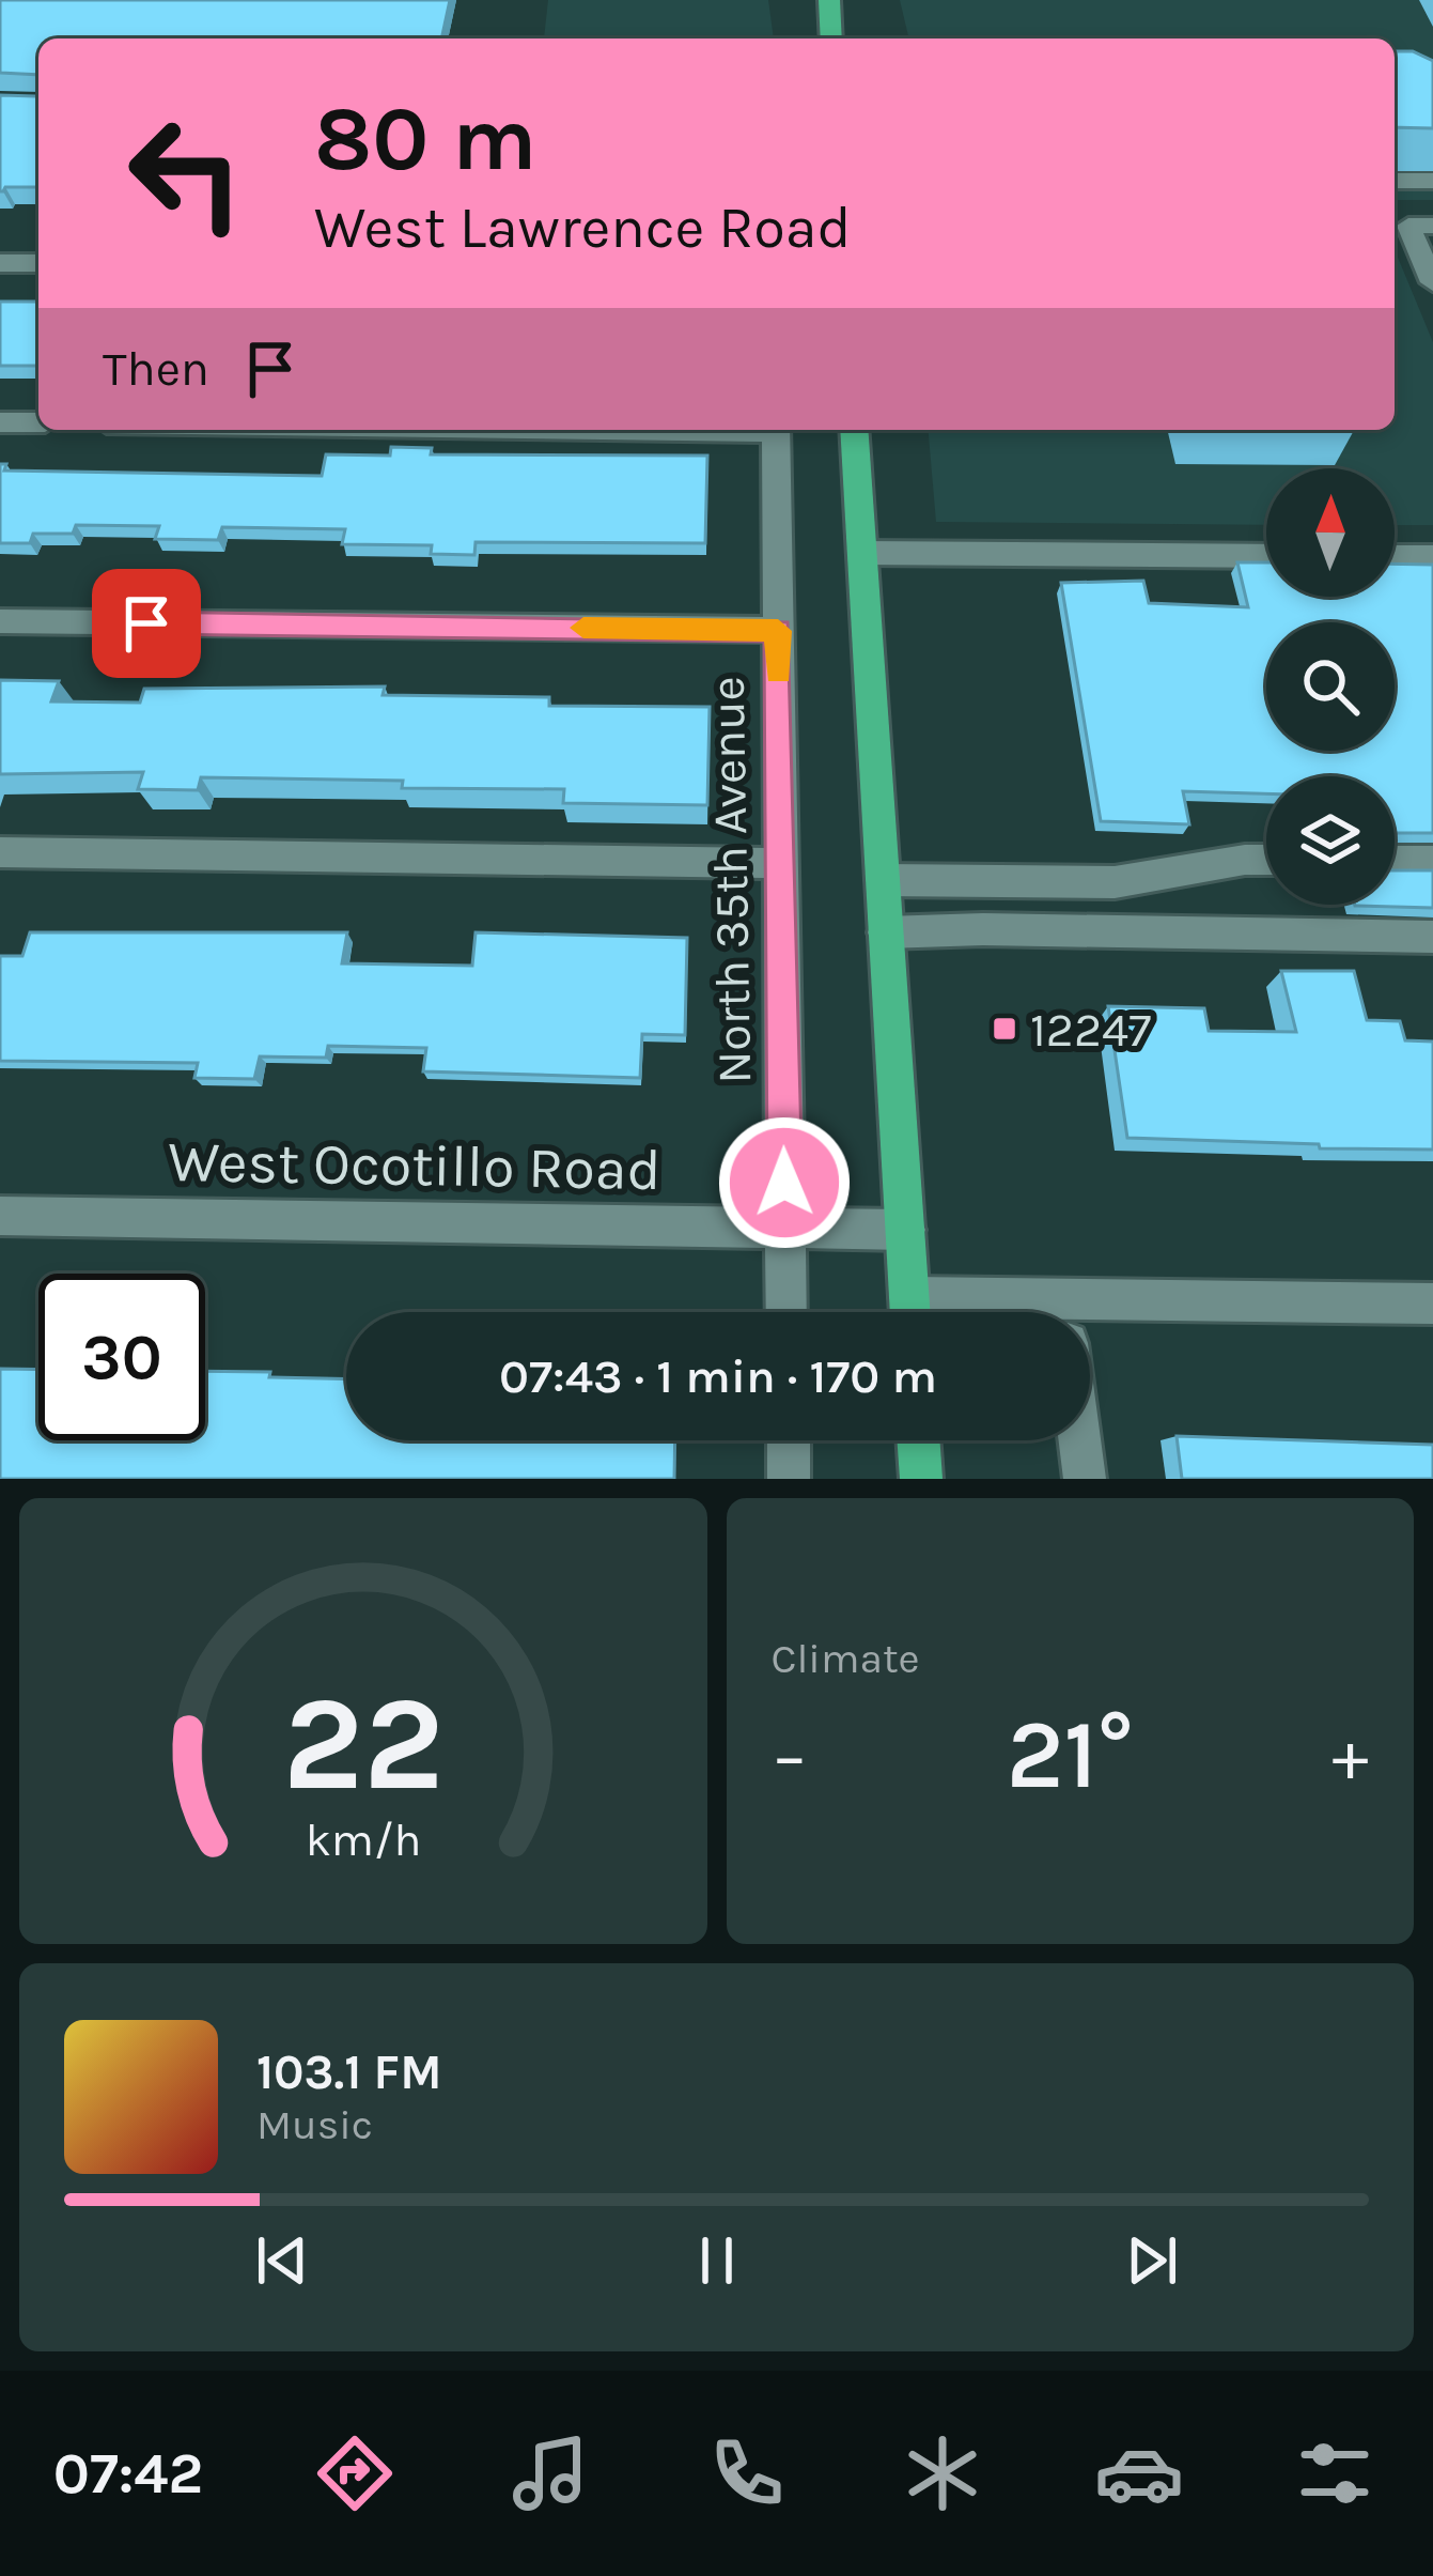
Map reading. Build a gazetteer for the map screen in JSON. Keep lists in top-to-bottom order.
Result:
{
  "streets": {
    "street": ["North 35th Avenue", "West Ocotillo Road"]
  },
  "crossings": [
    ["North 35th Avenue", "West Ocotillo Road"]
  ],
  "places": {
    "transit": ["12247"]
  },
  "north": "top",
  "page": {
    "turn": ["80 m", "West Lawrence Road"],
    "then": "Then",
    "limit": "30",
    "trip": "07:43 · 1 min · 170 m",
    "tile": "Climate",
    "heat": ["−", "21°", "+"],
    "song": ["103.1 FM", "Music"],
    "tabs": "07:42",
    "gauge": ["22", "km/h"]
  }
}
